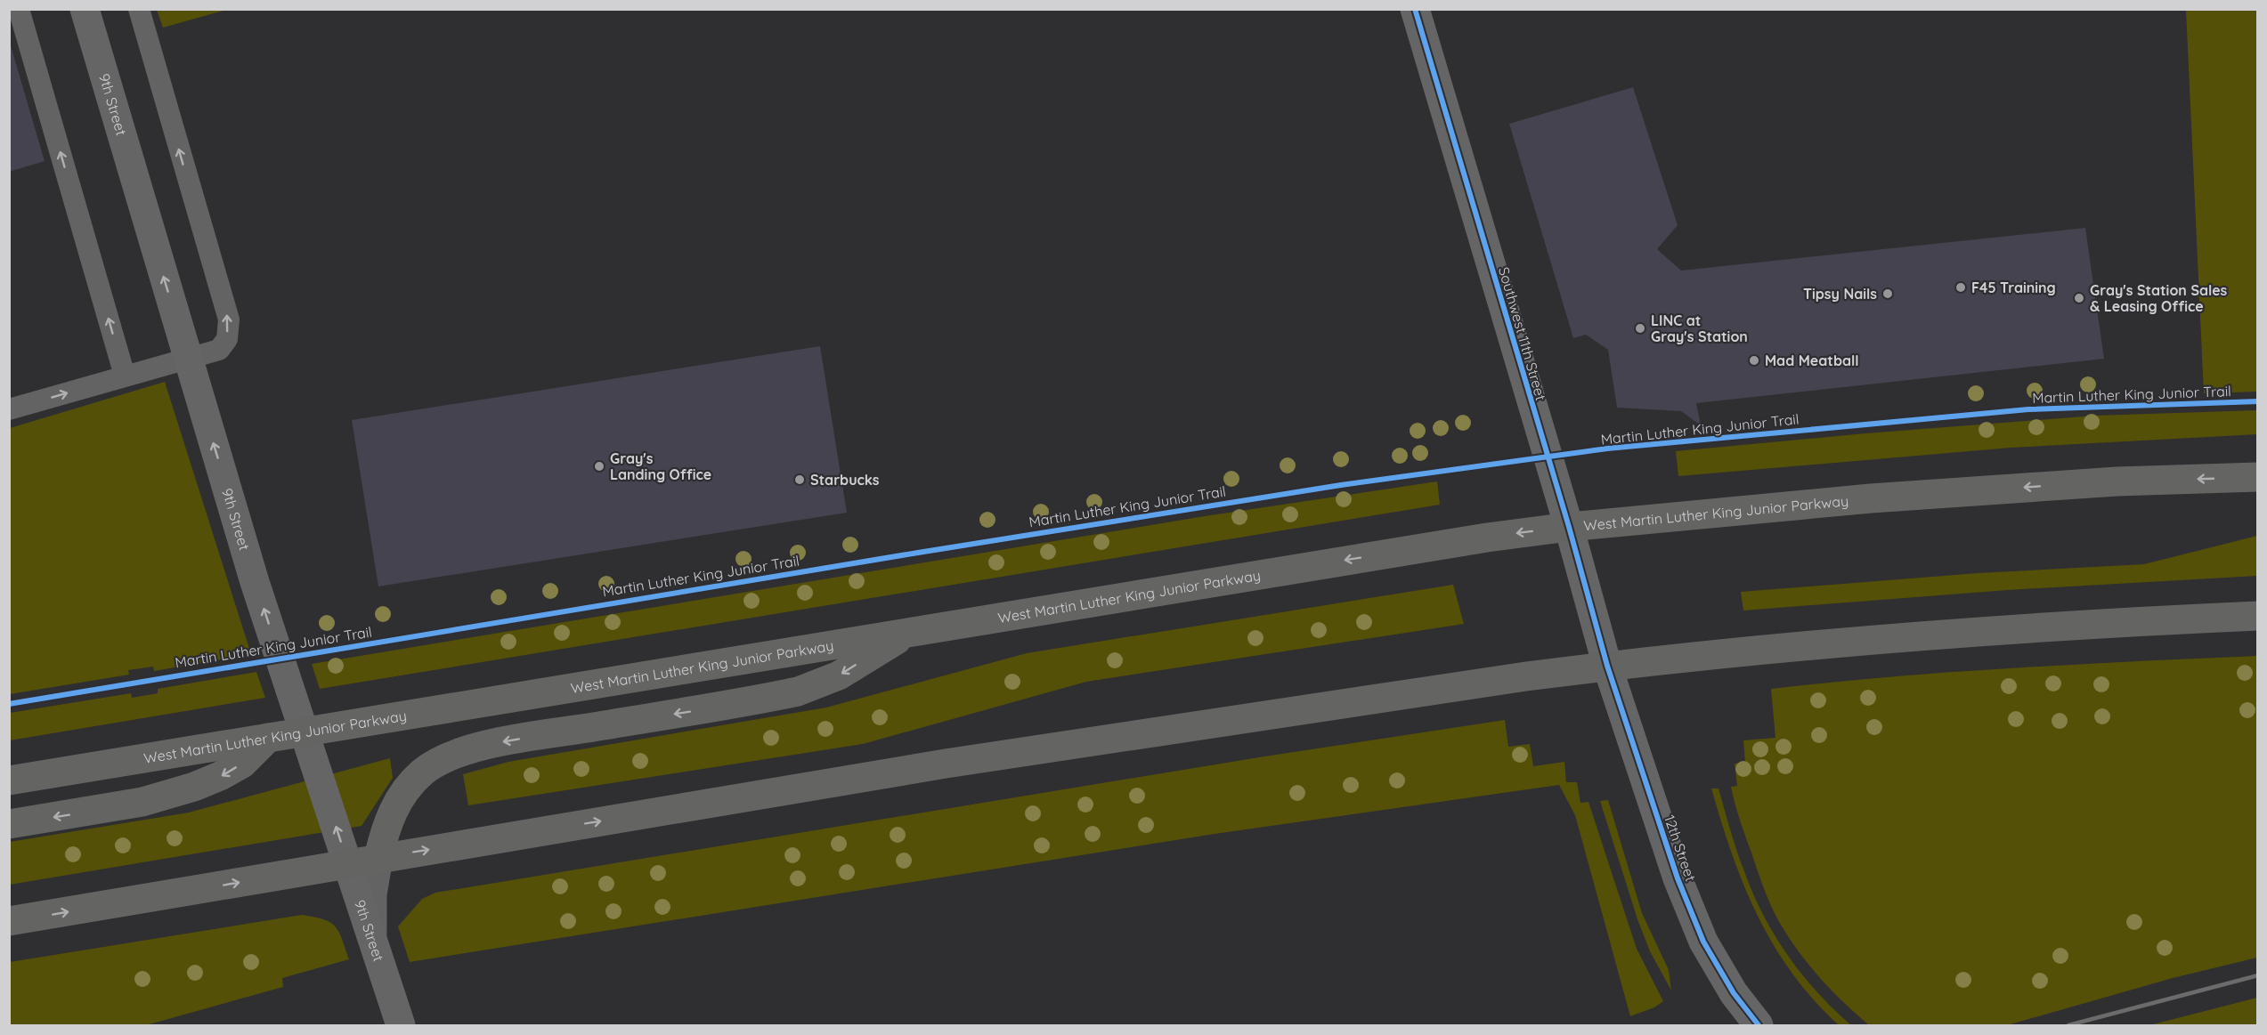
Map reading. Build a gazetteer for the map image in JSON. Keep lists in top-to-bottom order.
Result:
{
  "streets": {
    "main road": ["West Martin Luther King Junior Parkway"],
    "street": ["9th Street", "Southwest 11th Street", "12th Street"],
    "cycle path": ["Martin Luther King Junior Trail"]
  },
  "crossings": [
    ["Southwest 11th Street", "West Martin Luther King Junior Parkway"],
    ["Southwest 11th Street", "12th Street"]
  ],
  "one_way": ["9th Street"],
  "places": [
    "F45 Training",
    "Tipsy Nails",
    "Gray's Station Sales & Leasing Office",
    "LINC at Gray's Station",
    "Mad Meatball",
    "Gray's Landing Office",
    "Starbucks"
  ]
}
